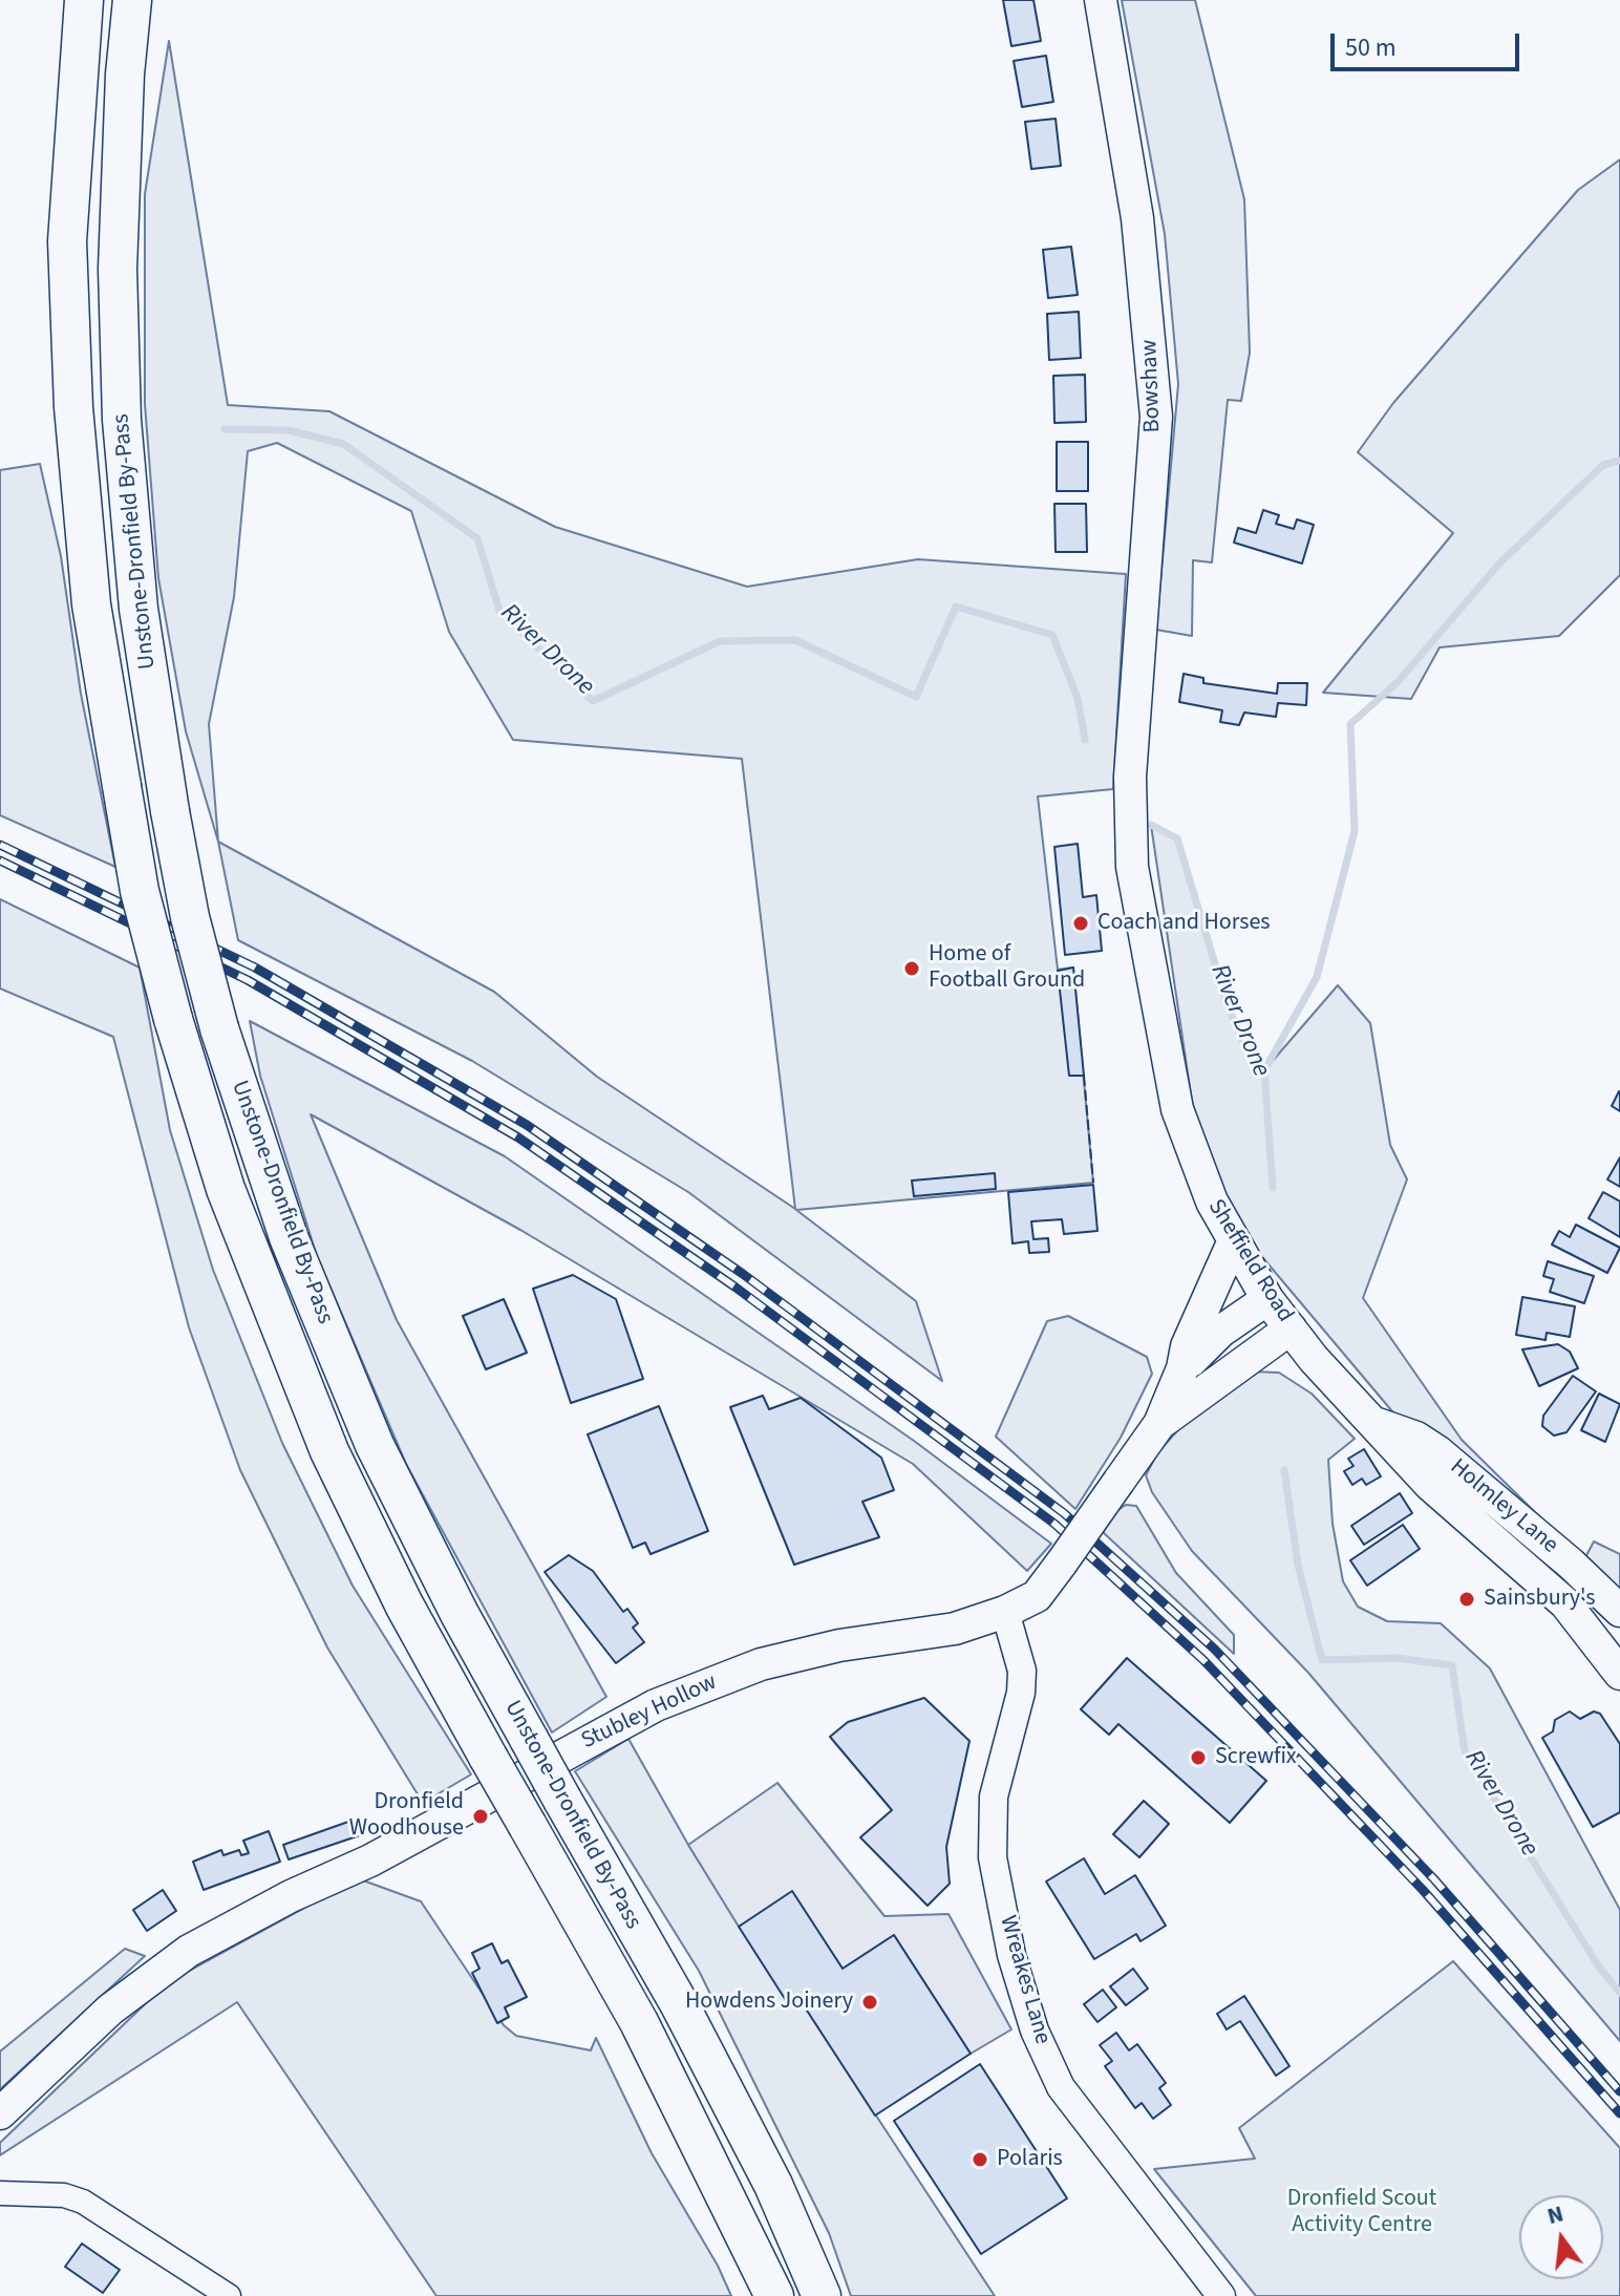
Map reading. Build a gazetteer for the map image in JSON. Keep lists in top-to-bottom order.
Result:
{
  "streets": {
    "highway": ["Unstone-Dronfield By-Pass"],
    "main road": [
      "Bowshaw",
      "Sheffield Road",
      "Holmley Lane",
      "Stubley Hollow"
    ],
    "street": ["Wreakes Lane"]
  },
  "crossings": [
    ["Bowshaw", "Sheffield Road"],
    ["Sheffield Road", "Holmley Lane"],
    ["Sheffield Road", "Stubley Hollow"],
    ["Stubley Hollow", "Wreakes Lane"]
  ],
  "water": ["River Drone"],
  "parks": ["Dronfield Scout Activity Centre"],
  "places": [
    "Coach and Horses",
    "Home of Football Ground",
    "Sainsbury's",
    "Screwfix",
    "Dronfield Woodhouse",
    "Howdens Joinery",
    "Polaris"
  ],
  "scale_bar": "50 m",
  "north": "top"
}
